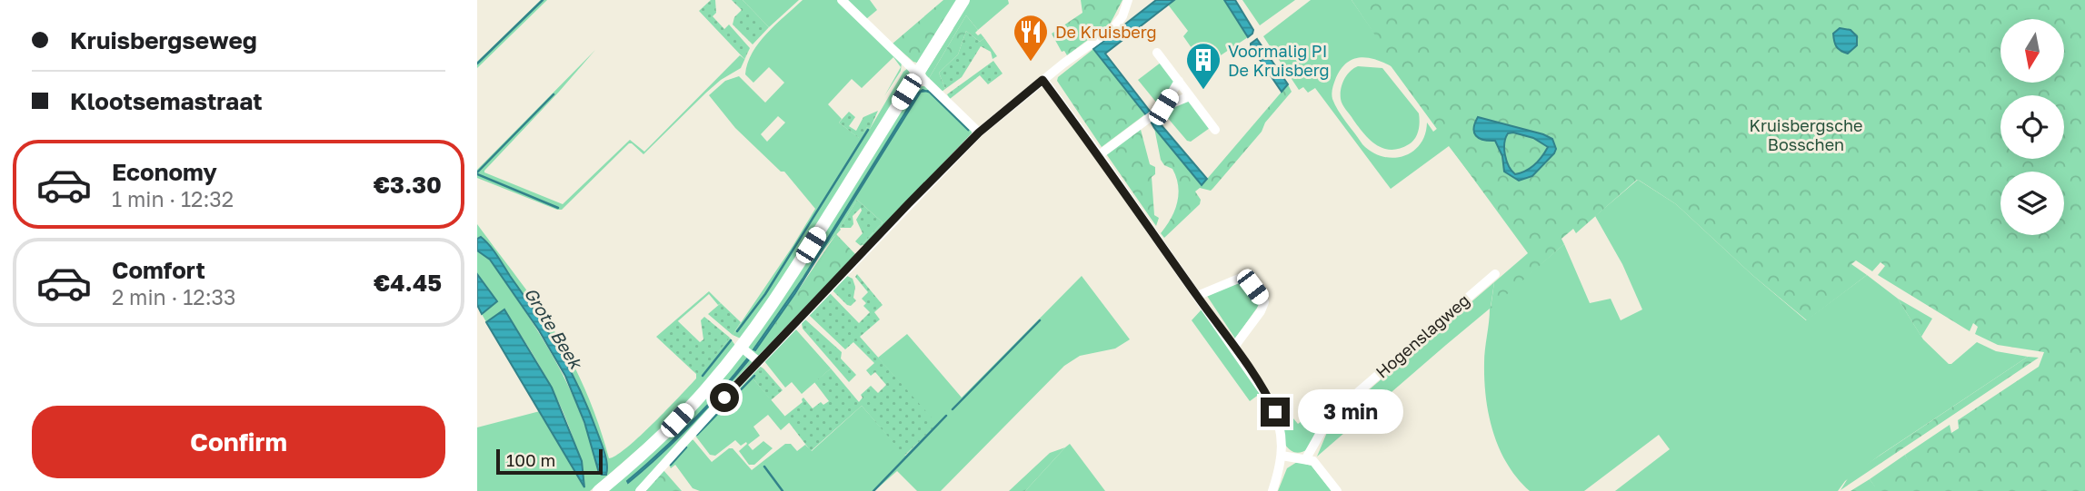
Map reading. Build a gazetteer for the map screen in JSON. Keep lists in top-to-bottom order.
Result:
{
  "streets": {
    "street": ["Hogenslagweg"]
  },
  "water": ["Grote Beek"],
  "parks": ["Kruisbergsche Bosschen"],
  "places": {
    "restaurant": ["De Kruisberg"],
    "building": ["Voormalig PI De Kruisberg"]
  },
  "scale_bar": "100 m",
  "north": "bottom",
  "page": {
    "banner": ["Kruisbergseweg", "Klootsemastraat"],
    "list": [
      {
        "name": "Economy",
        "note": "1 min · 12:32",
        "value": "€3.30"
      },
      {
        "name": "Comfort",
        "note": "2 min · 12:33",
        "value": "€4.45"
      }
    ],
    "bubble": "3 min",
    "buttons": "Confirm",
    "scale": "100 m"
  }
}
